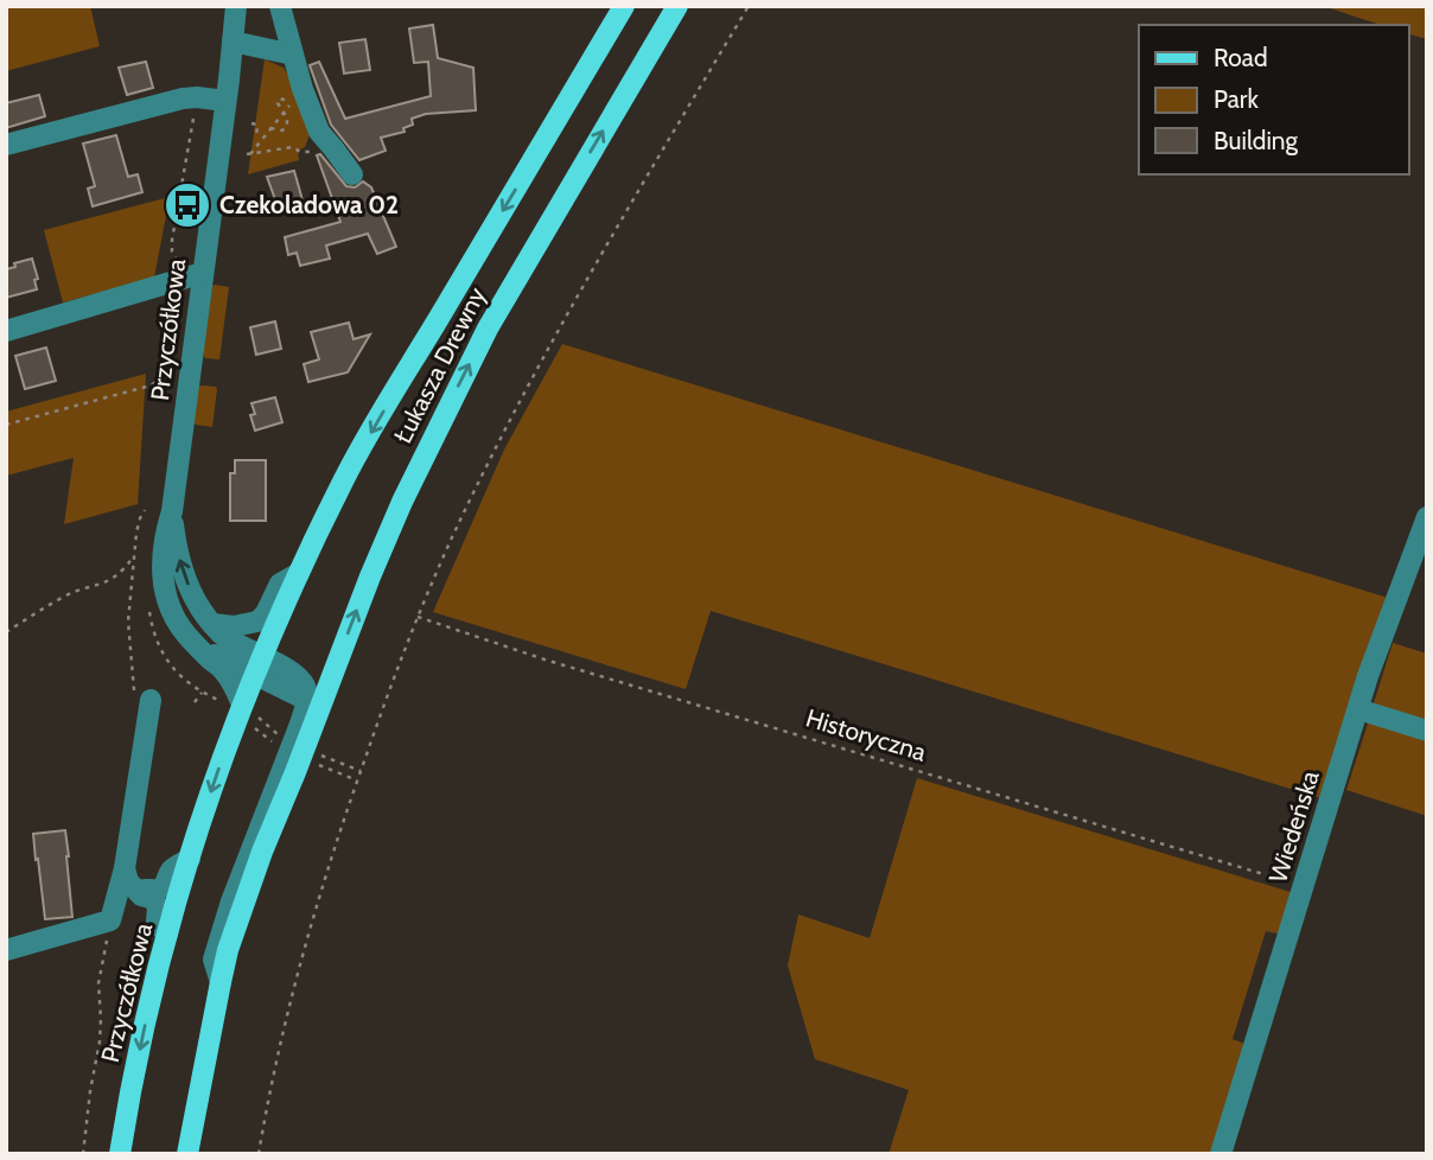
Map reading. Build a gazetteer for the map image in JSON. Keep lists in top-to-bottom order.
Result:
{
  "streets": {
    "main road": ["Przyczółkowa", "Łukasza Drewny"],
    "street": ["Wiedeńska"],
    "path": ["Historyczna"]
  },
  "crossings": [
    ["Przyczółkowa", "Łukasza Drewny"],
    ["Historyczna", "Wiedeńska"]
  ],
  "places": {
    "bus stop": ["Czekoladowa 02"]
  },
  "legend": ["Road", "Park", "Building"]
}
